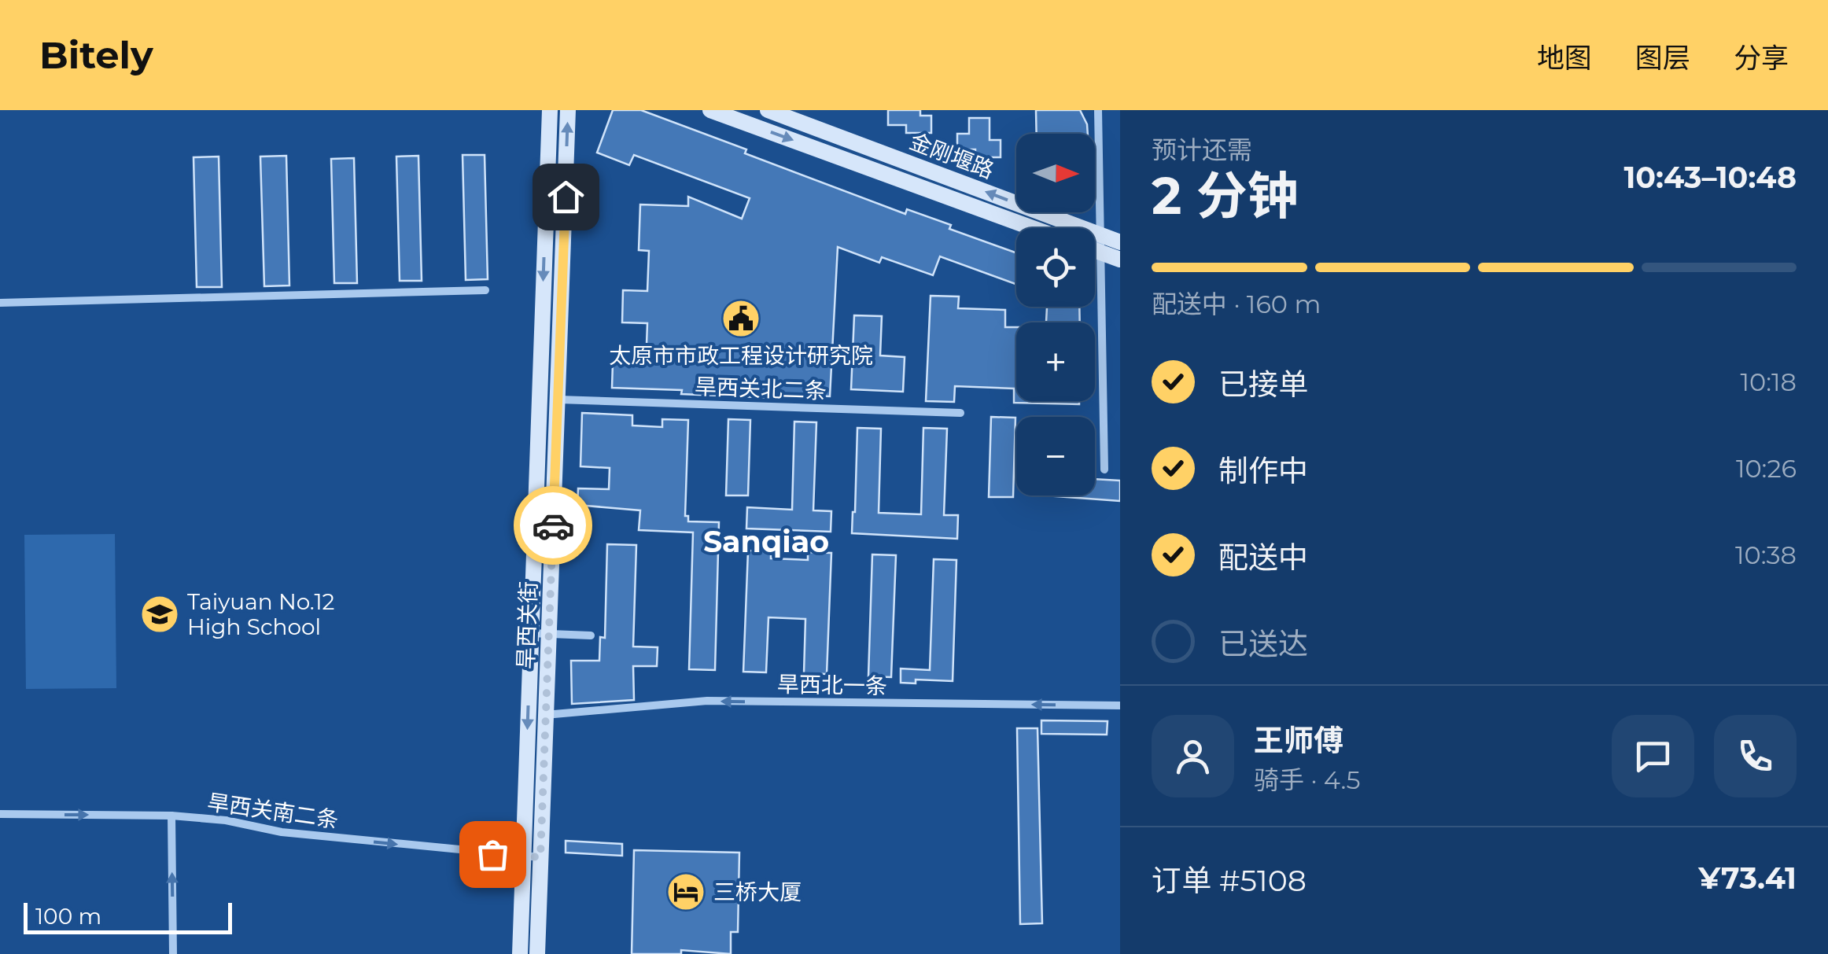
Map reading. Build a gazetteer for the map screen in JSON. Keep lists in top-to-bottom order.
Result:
{
  "streets": {
    "main road": ["金刚堰路", "旱西关街"],
    "street": ["旱西关北二条", "旱西北一条", "旱西关南二条"]
  },
  "crossings": [
    ["旱西关北二条", "旱西关街"],
    ["旱西关街", "旱西北一条"],
    ["旱西关街", "旱西关南二条"]
  ],
  "one_way": ["旱西北一条", "旱西关南二条"],
  "districts": ["Sanqiao"],
  "places": {
    "public building": ["太原市市政工程设计研究院"],
    "school or university": ["Taiyuan No.12 High School"],
    "hotel": ["三桥大厦"]
  },
  "scale_bar": "100 m",
  "north": "right",
  "page": {
    "header": "Bitely",
    "nav": ["地图", "图层", "分享"],
    "heading": ["2 分钟", "预计还需", "10:43–10:48"],
    "panel": [
      "王师傅",
      "骑手 · 4.5",
      "订单 #5108",
      "¥73.41"
    ],
    "map_buttons": ["+", "−"],
    "bar": "配送中 · 160 m",
    "list": [
      ["已接单", "10:18"],
      ["制作中", "10:26"],
      ["配送中", "10:38"],
      "已送达"
    ],
    "scale": "100 m"
  }
}
